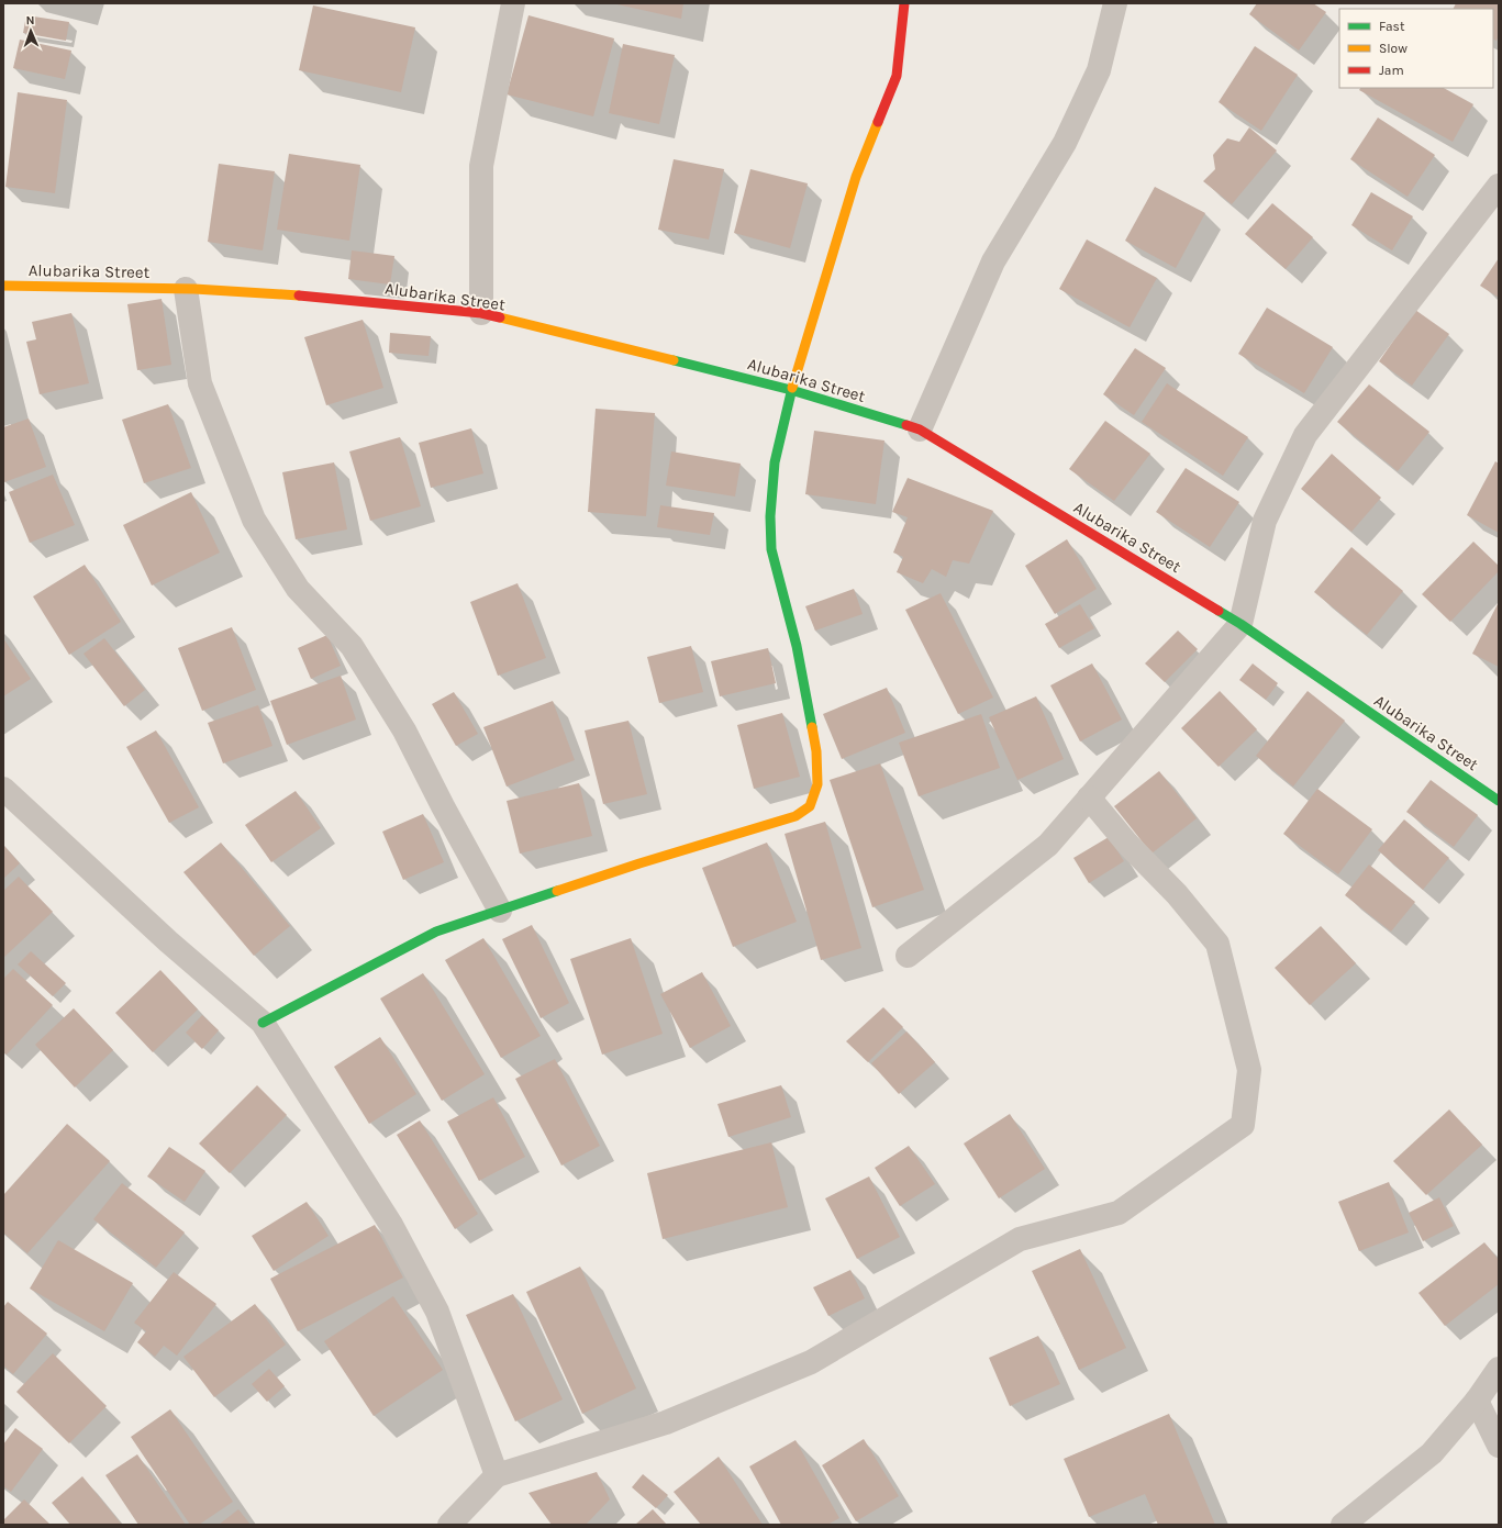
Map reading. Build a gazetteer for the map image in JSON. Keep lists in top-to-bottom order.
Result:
{
  "streets": {
    "street": ["Alubarika Street"]
  },
  "legend": ["Fast", "Slow", "Jam"],
  "north": "top"
}
